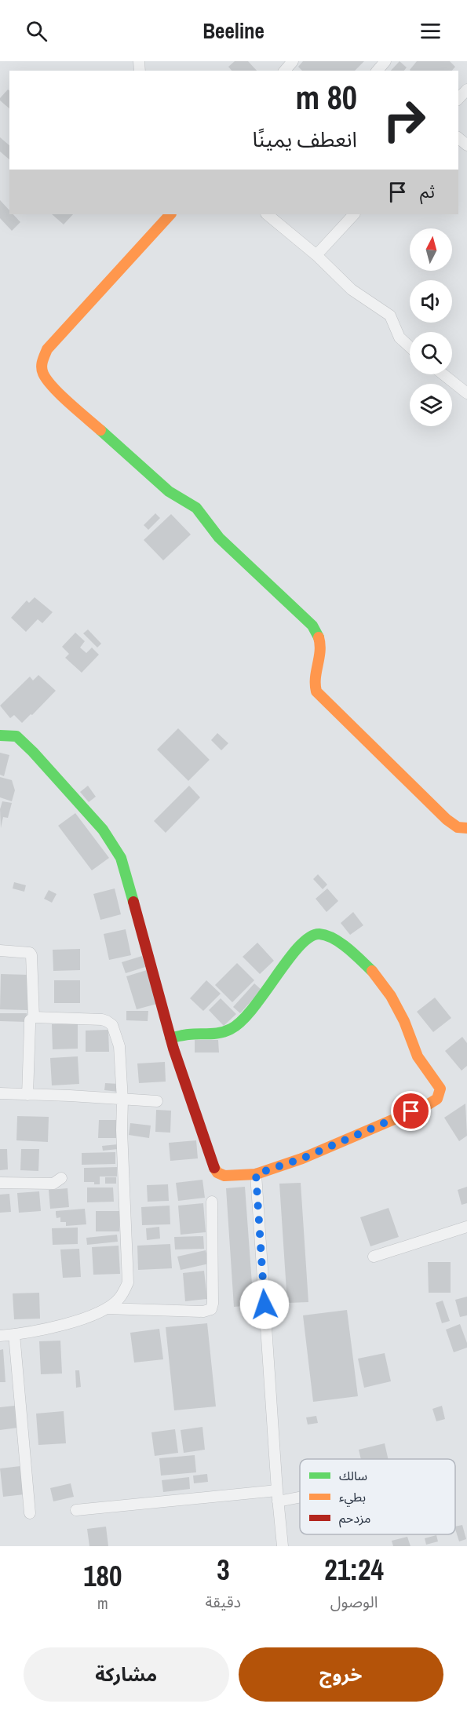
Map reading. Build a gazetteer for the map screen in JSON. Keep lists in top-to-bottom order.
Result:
{
  "legend": ["سالك", "بطيء", "مزدحم"],
  "north": "top",
  "page": {
    "header": "Beeline",
    "turn": ["80 m", "انعطف يمينًا"],
    "then": "ثم",
    "eta": [
      "21:24",
      "الوصول",
      "3",
      "دقيقة",
      "180",
      "m"
    ],
    "buttons": ["خروج", "مشاركة"]
  }
}
